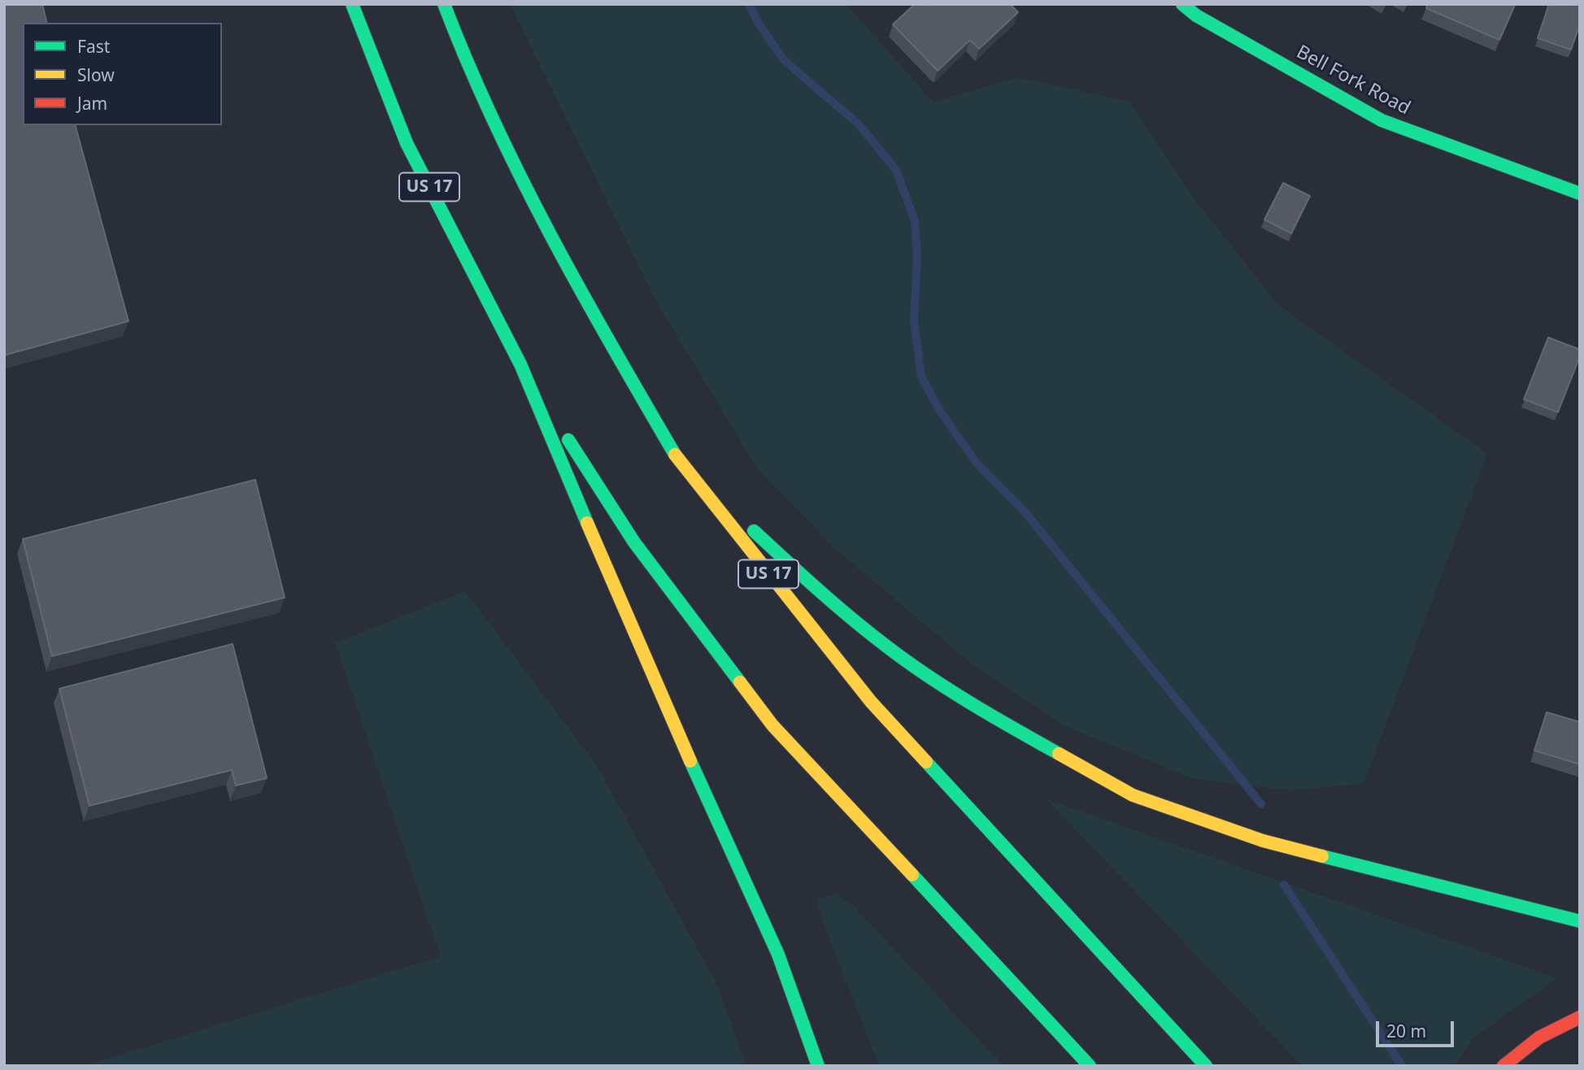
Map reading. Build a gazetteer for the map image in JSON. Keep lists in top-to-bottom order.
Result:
{
  "streets": {
    "main road": ["Bell Fork Road", "US 17"]
  },
  "legend": ["Fast", "Slow", "Jam"],
  "scale_bar": "20 m"
}
